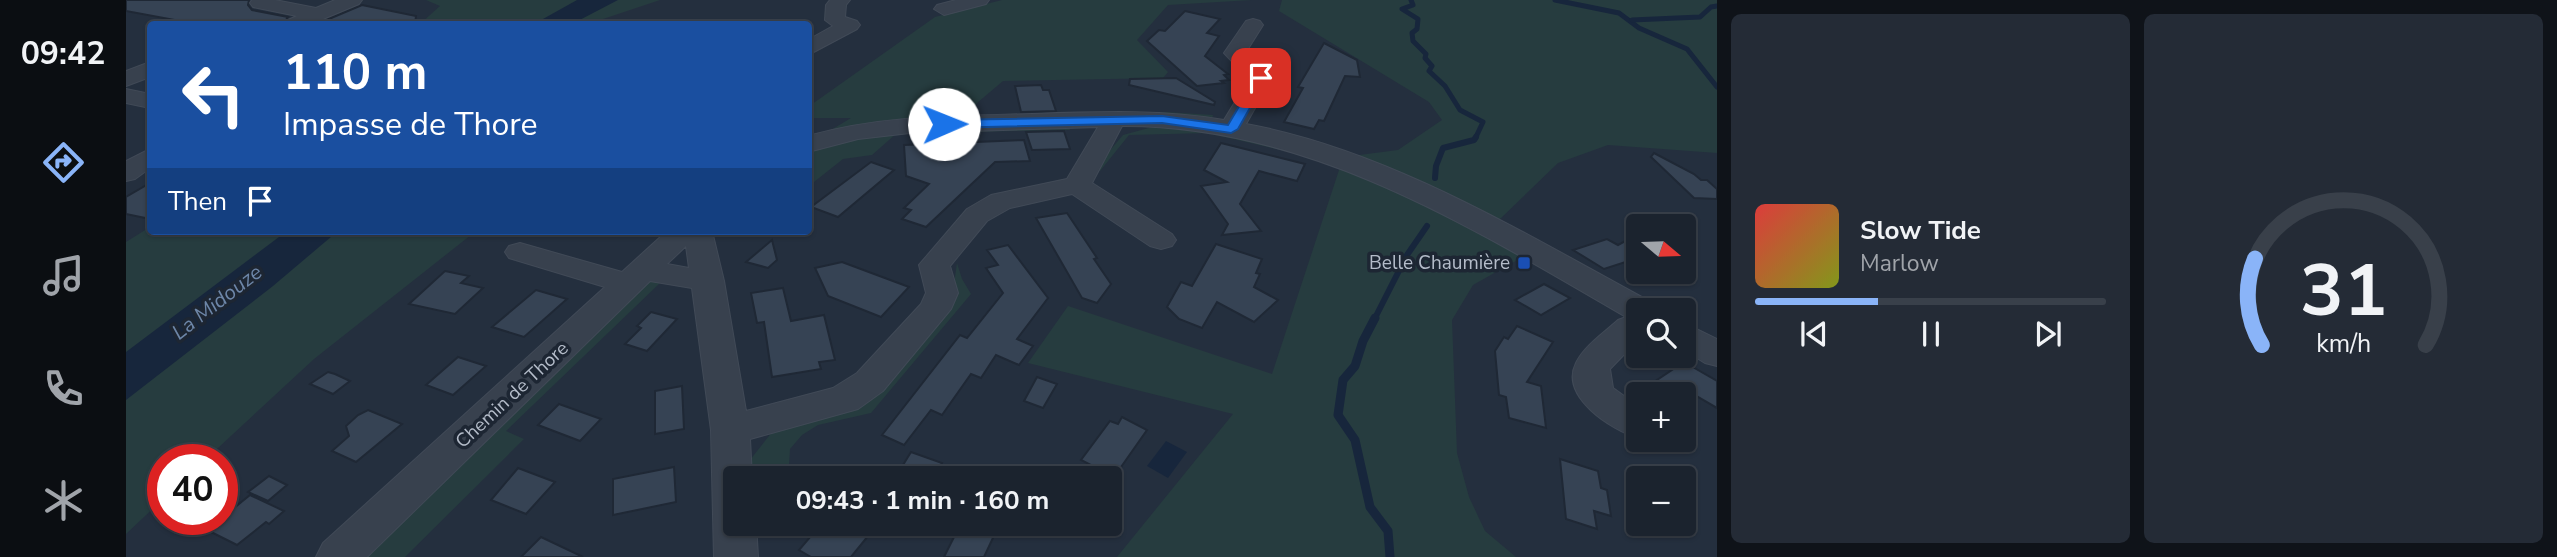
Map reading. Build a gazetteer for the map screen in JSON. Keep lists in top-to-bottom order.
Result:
{
  "streets": {
    "street": ["Chemin de Thore"]
  },
  "water": ["La Midouze"],
  "places": {
    "transit": ["Belle Chaumière"]
  },
  "north": "right",
  "page": {
    "tabs": "09:42",
    "turn": ["110 m", "Impasse de Thore"],
    "then": "Then",
    "song": ["Slow Tide", "Marlow"],
    "map_buttons": ["+", "−"],
    "limit": "40",
    "trip": "09:43 · 1 min · 160 m",
    "gauge": ["31", "km/h"]
  }
}
